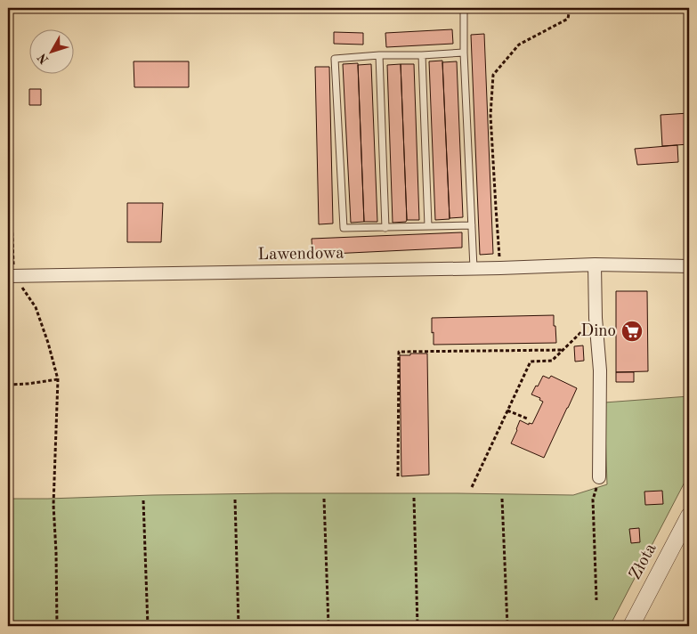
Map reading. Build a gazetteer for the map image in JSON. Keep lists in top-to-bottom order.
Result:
{
  "streets": {
    "street": ["Lawendowa", "Złota"]
  },
  "places": {
    "supermarket": ["Dino"]
  },
  "north": "bottom left"
}
